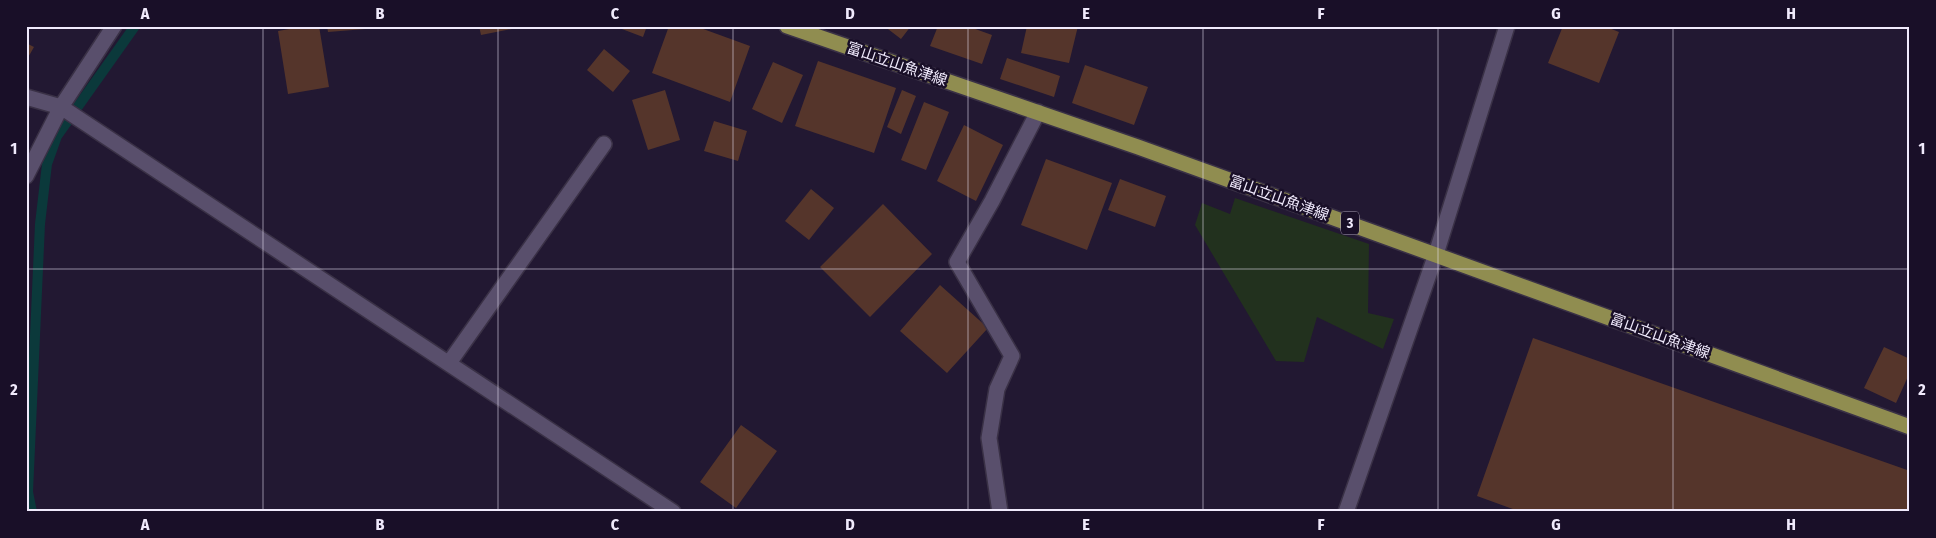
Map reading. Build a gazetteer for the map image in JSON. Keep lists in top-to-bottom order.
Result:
{
  "streets": {
    "main road": ["富山立山魚津線", "3"]
  },
  "grid": {
    "columns": [
      "A",
      "B",
      "C",
      "D",
      "E",
      "F",
      "G",
      "H"
    ],
    "rows": ["1", "2"]
  }
}
